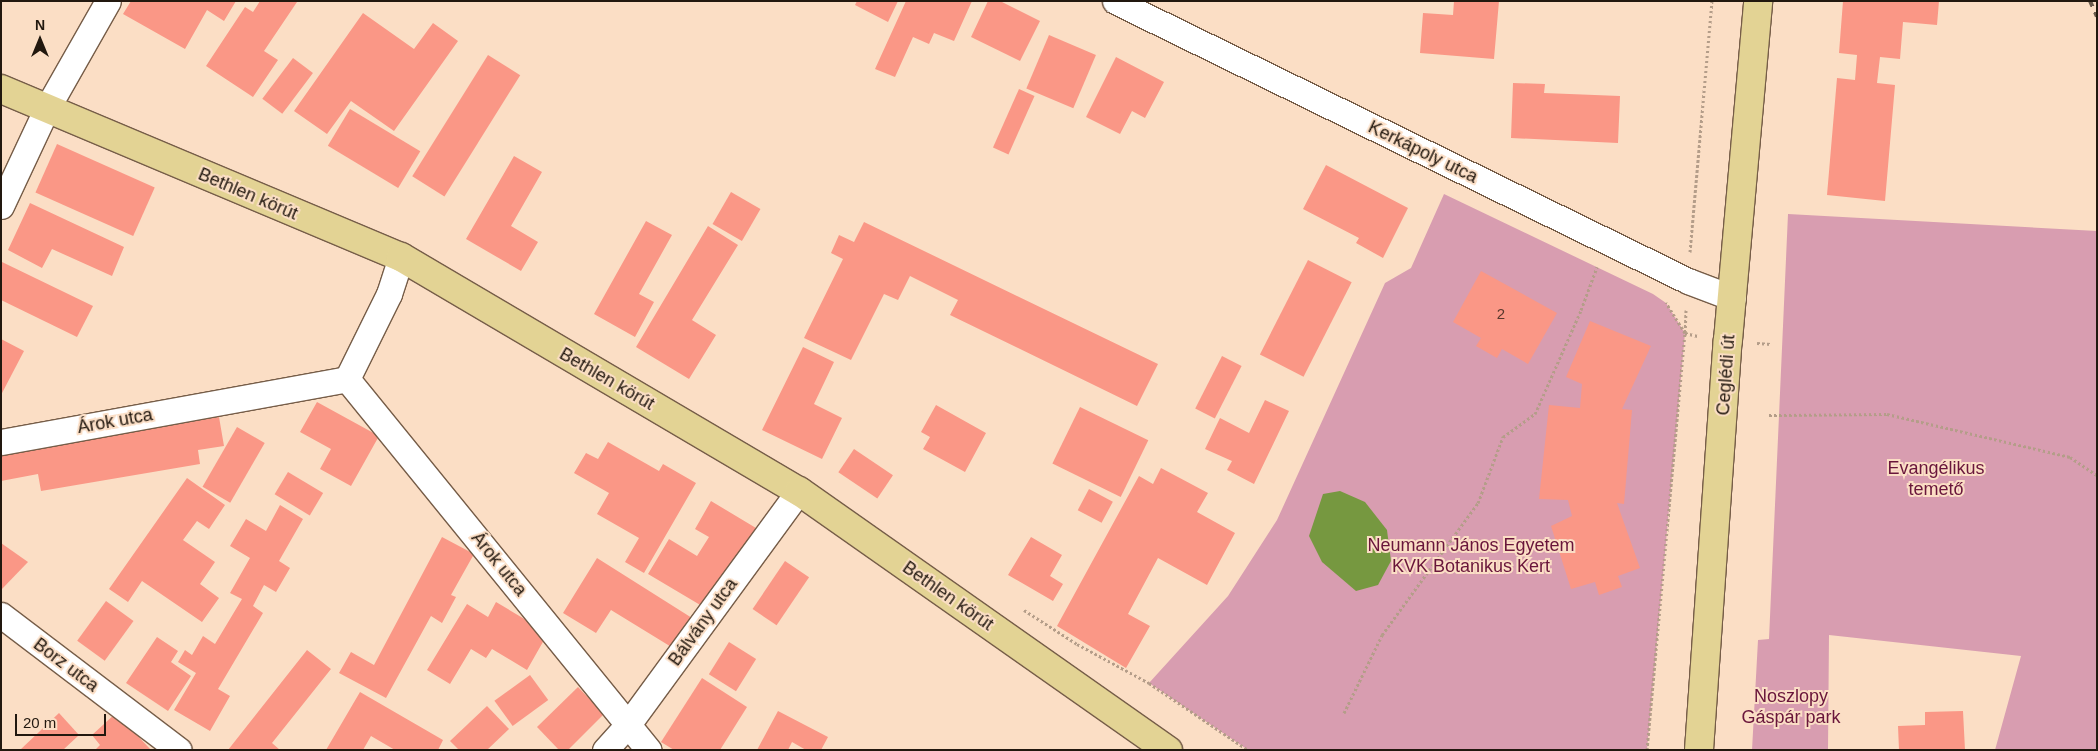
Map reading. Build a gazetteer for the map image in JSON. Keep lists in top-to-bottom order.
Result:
{
  "streets": {
    "main road": ["Bethlen körút", "Ceglédi út"],
    "street": [
      "Kerkápoly utca",
      "Árok utca",
      "Bálvány utca",
      "Borz utca"
    ]
  },
  "crossings": [
    ["Kerkápoly utca", "Ceglédi út"],
    ["Bethlen körút", "Bálvány utca"],
    ["Árok utca", "Bálvány utca"]
  ],
  "parks": ["Evangélikus temető", "Neumann János Egyetem KVK Botanikus Kert", "Noszlopy Gáspár park"],
  "house_numbers": ["2"],
  "scale_bar": "20 m",
  "north": "top"
}
